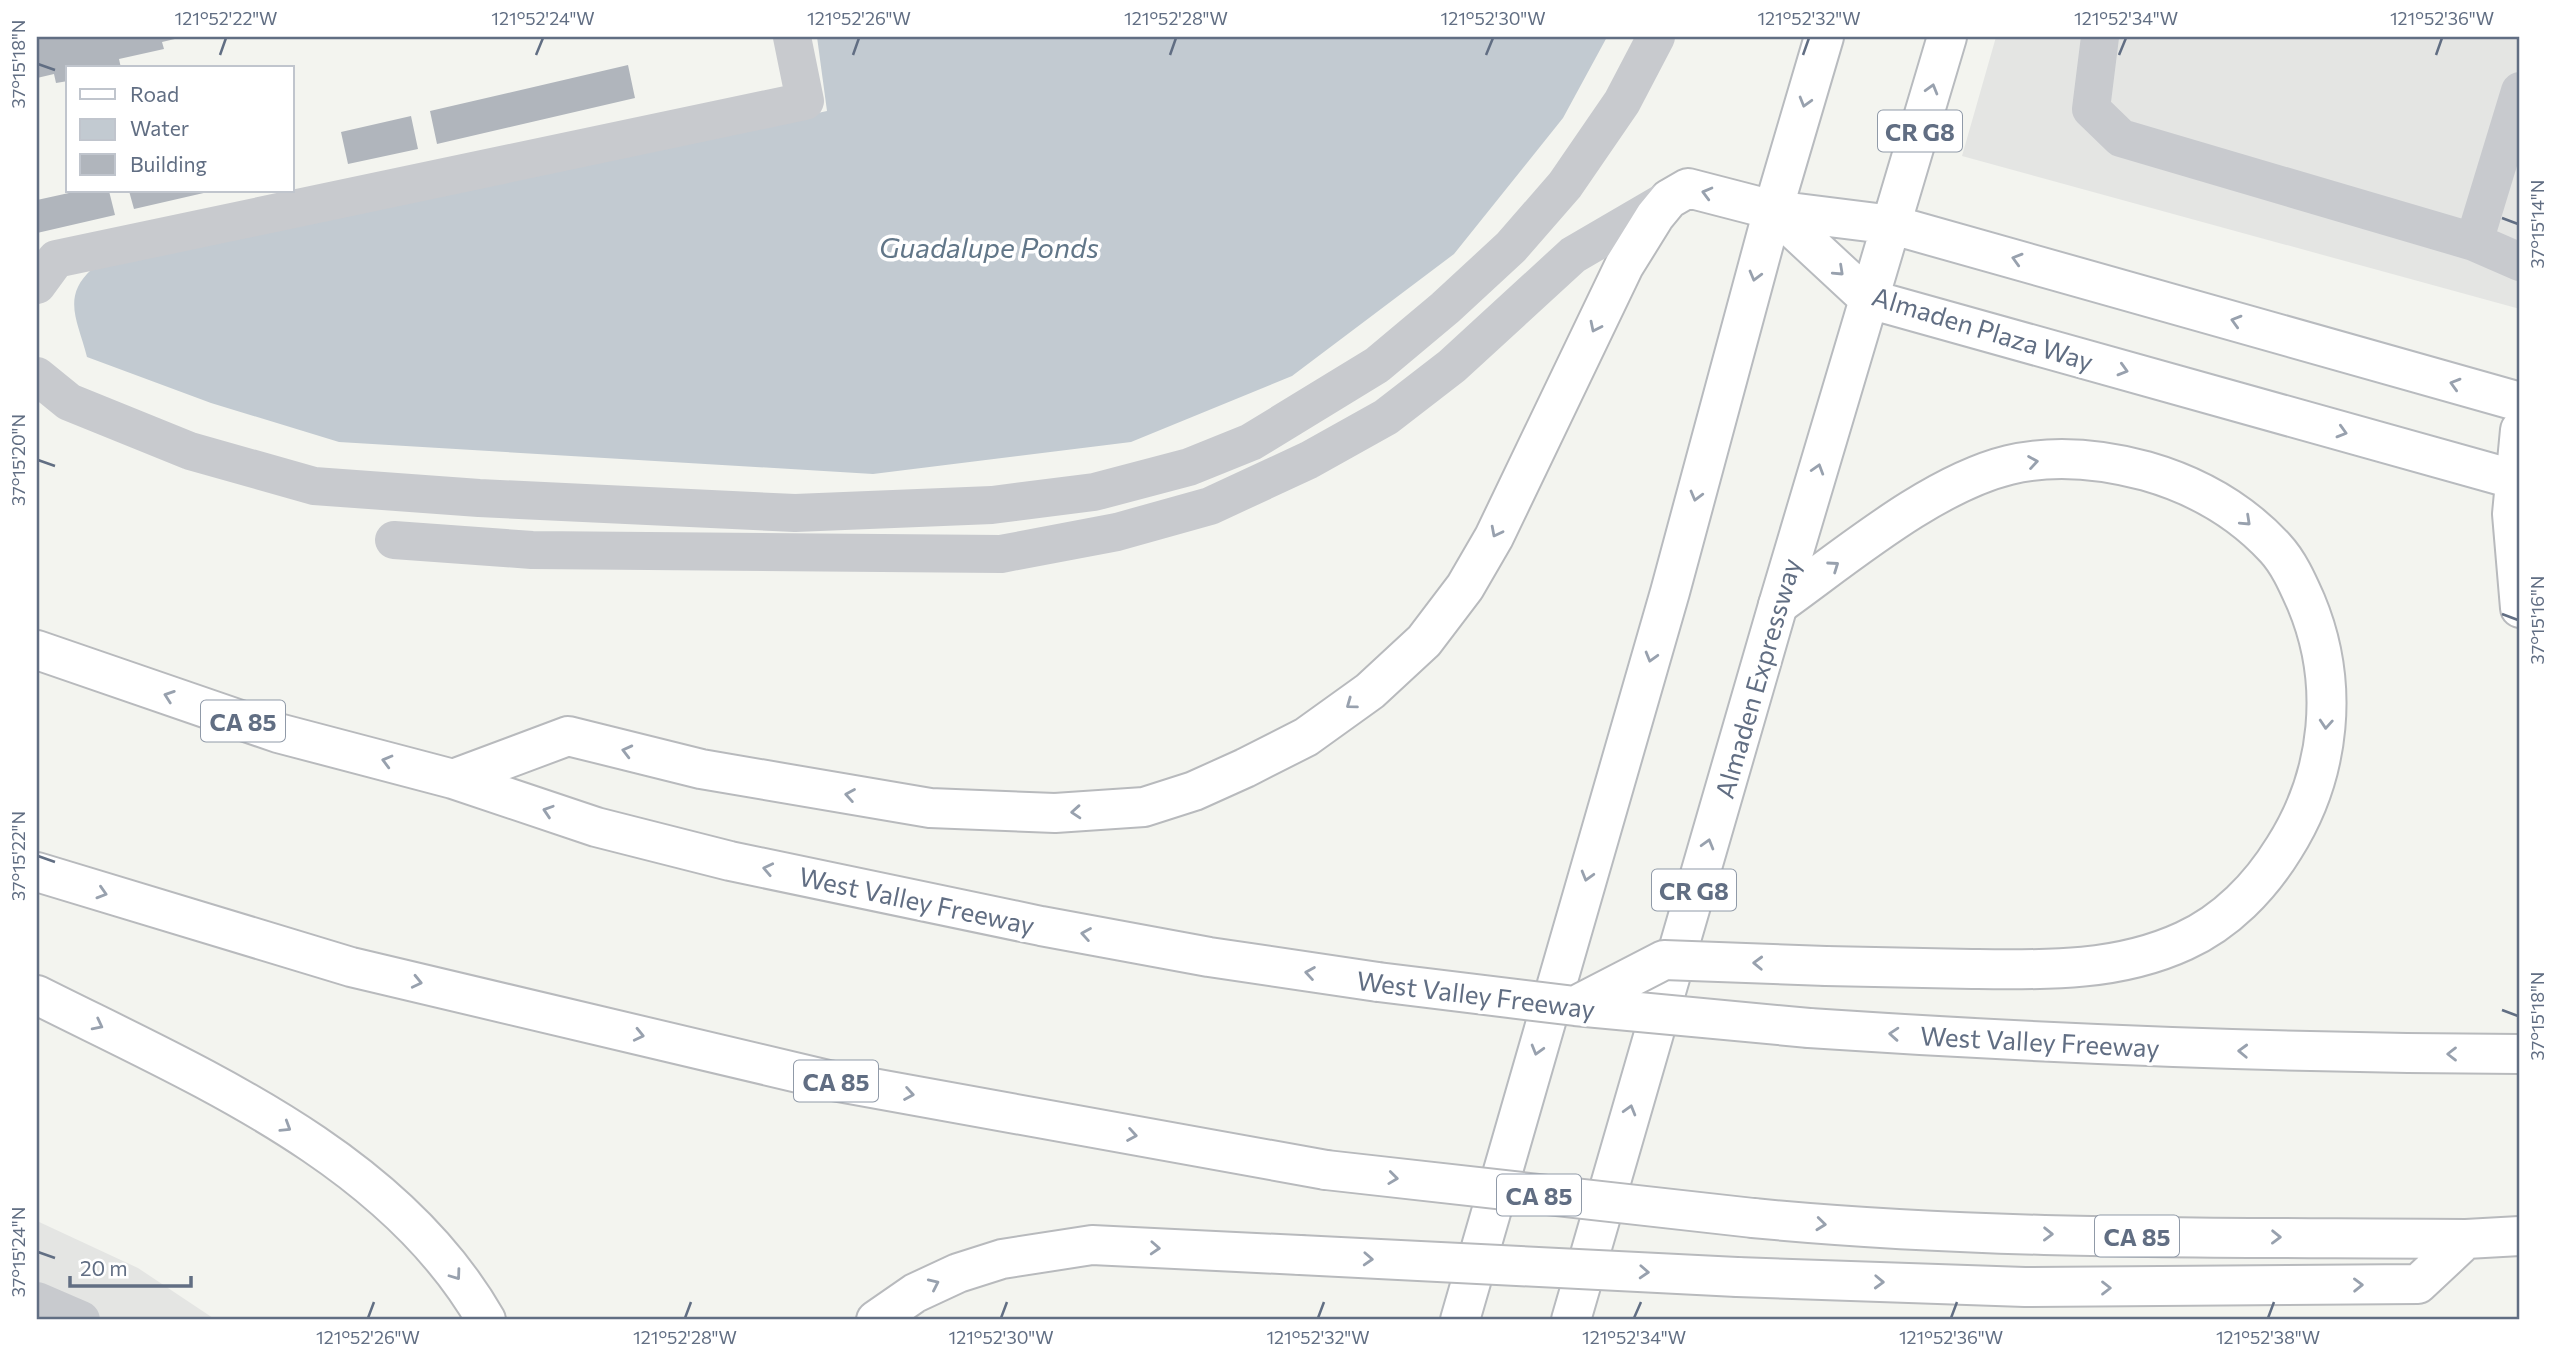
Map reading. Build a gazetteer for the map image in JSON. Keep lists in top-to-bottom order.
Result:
{
  "streets": {
    "main road": [
      "CR G8",
      "Almaden Plaza Way",
      "Almaden Expressway",
      "CA 85",
      "West Valley Freeway"
    ]
  },
  "crossings": [
    ["Almaden Plaza Way", "Almaden Expressway"],
    ["CA 85", "West Valley Freeway"]
  ],
  "water": ["Guadalupe Ponds"],
  "legend": ["Road", "Water", "Building"],
  "scale_bar": "20 m",
  "coordinates": [
    "121°52'22\"W",
    "121°52'24\"W",
    "121°52'26\"W",
    "121°52'28\"W",
    "121°52'30\"W",
    "121°52'32\"W",
    "121°52'34\"W",
    "121°52'36\"W",
    "37°15'18\"N",
    "37°15'14\"N",
    "37°15'20\"N",
    "37°15'16\"N",
    "37°15'22\"N",
    "37°15'24\"N",
    "121°52'38\"W"
  ]
}
